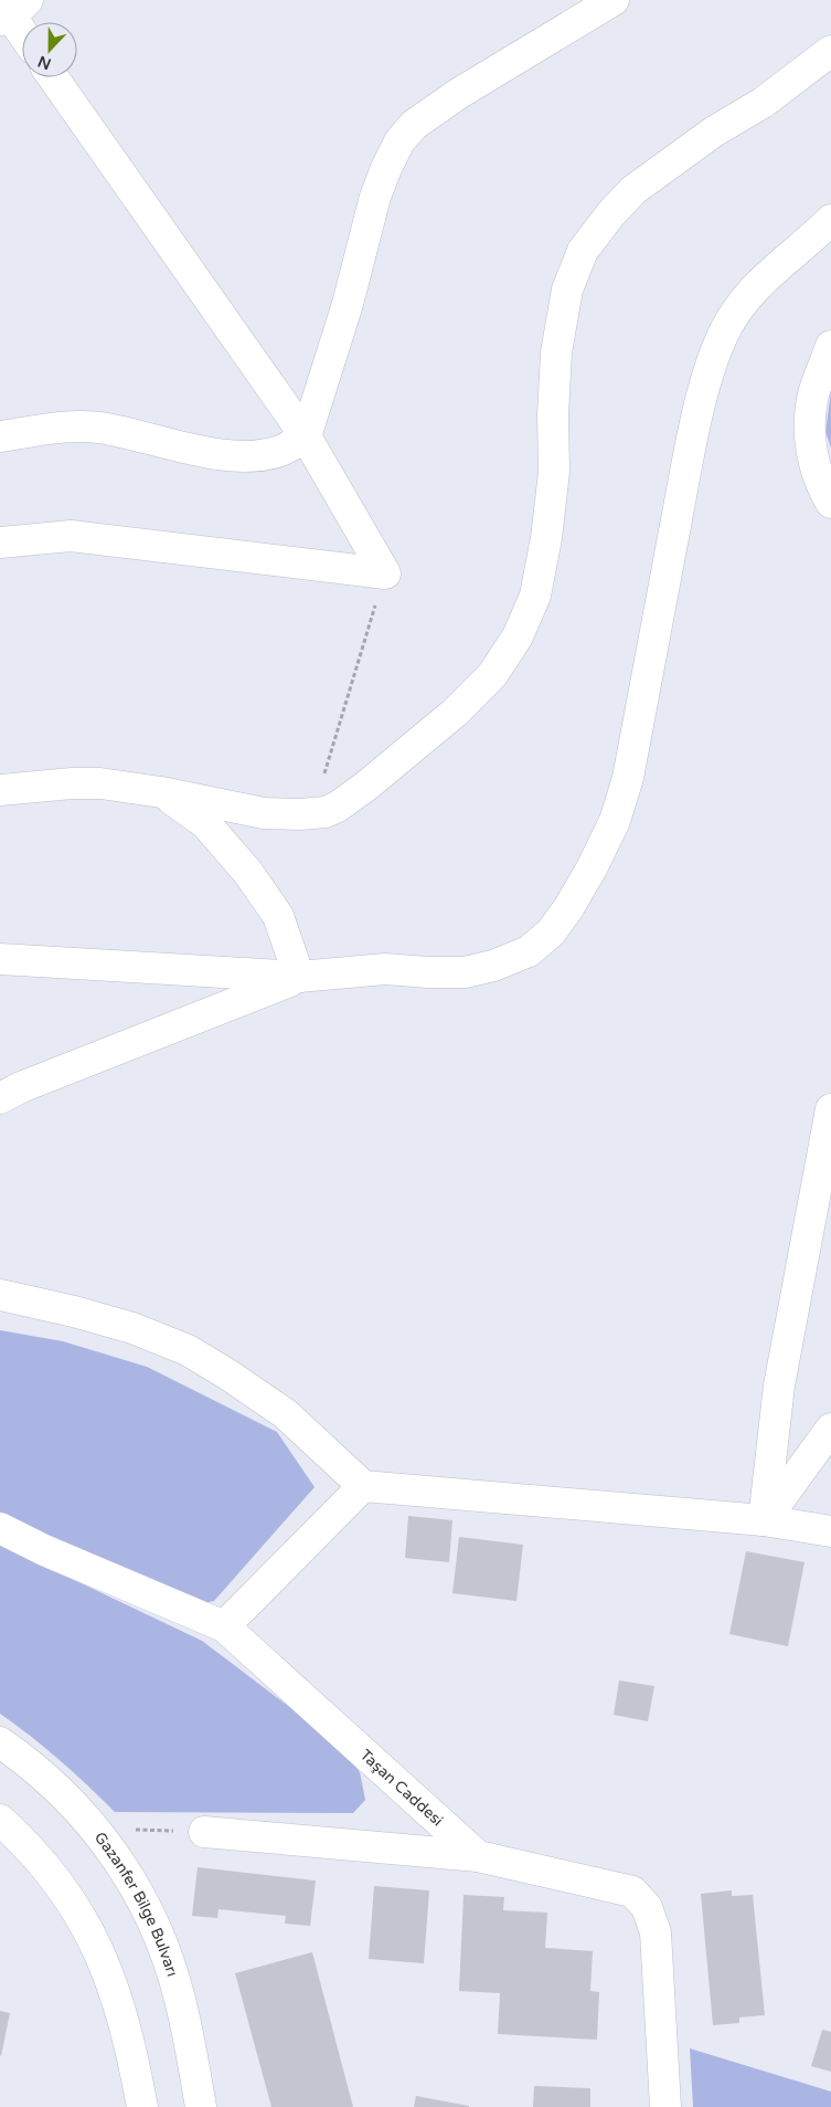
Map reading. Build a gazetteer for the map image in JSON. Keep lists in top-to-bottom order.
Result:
{
  "streets": {
    "street": ["Taşan Caddesi", "Gazanfer Bilge Bulvarı"]
  },
  "north": "bottom"
}
